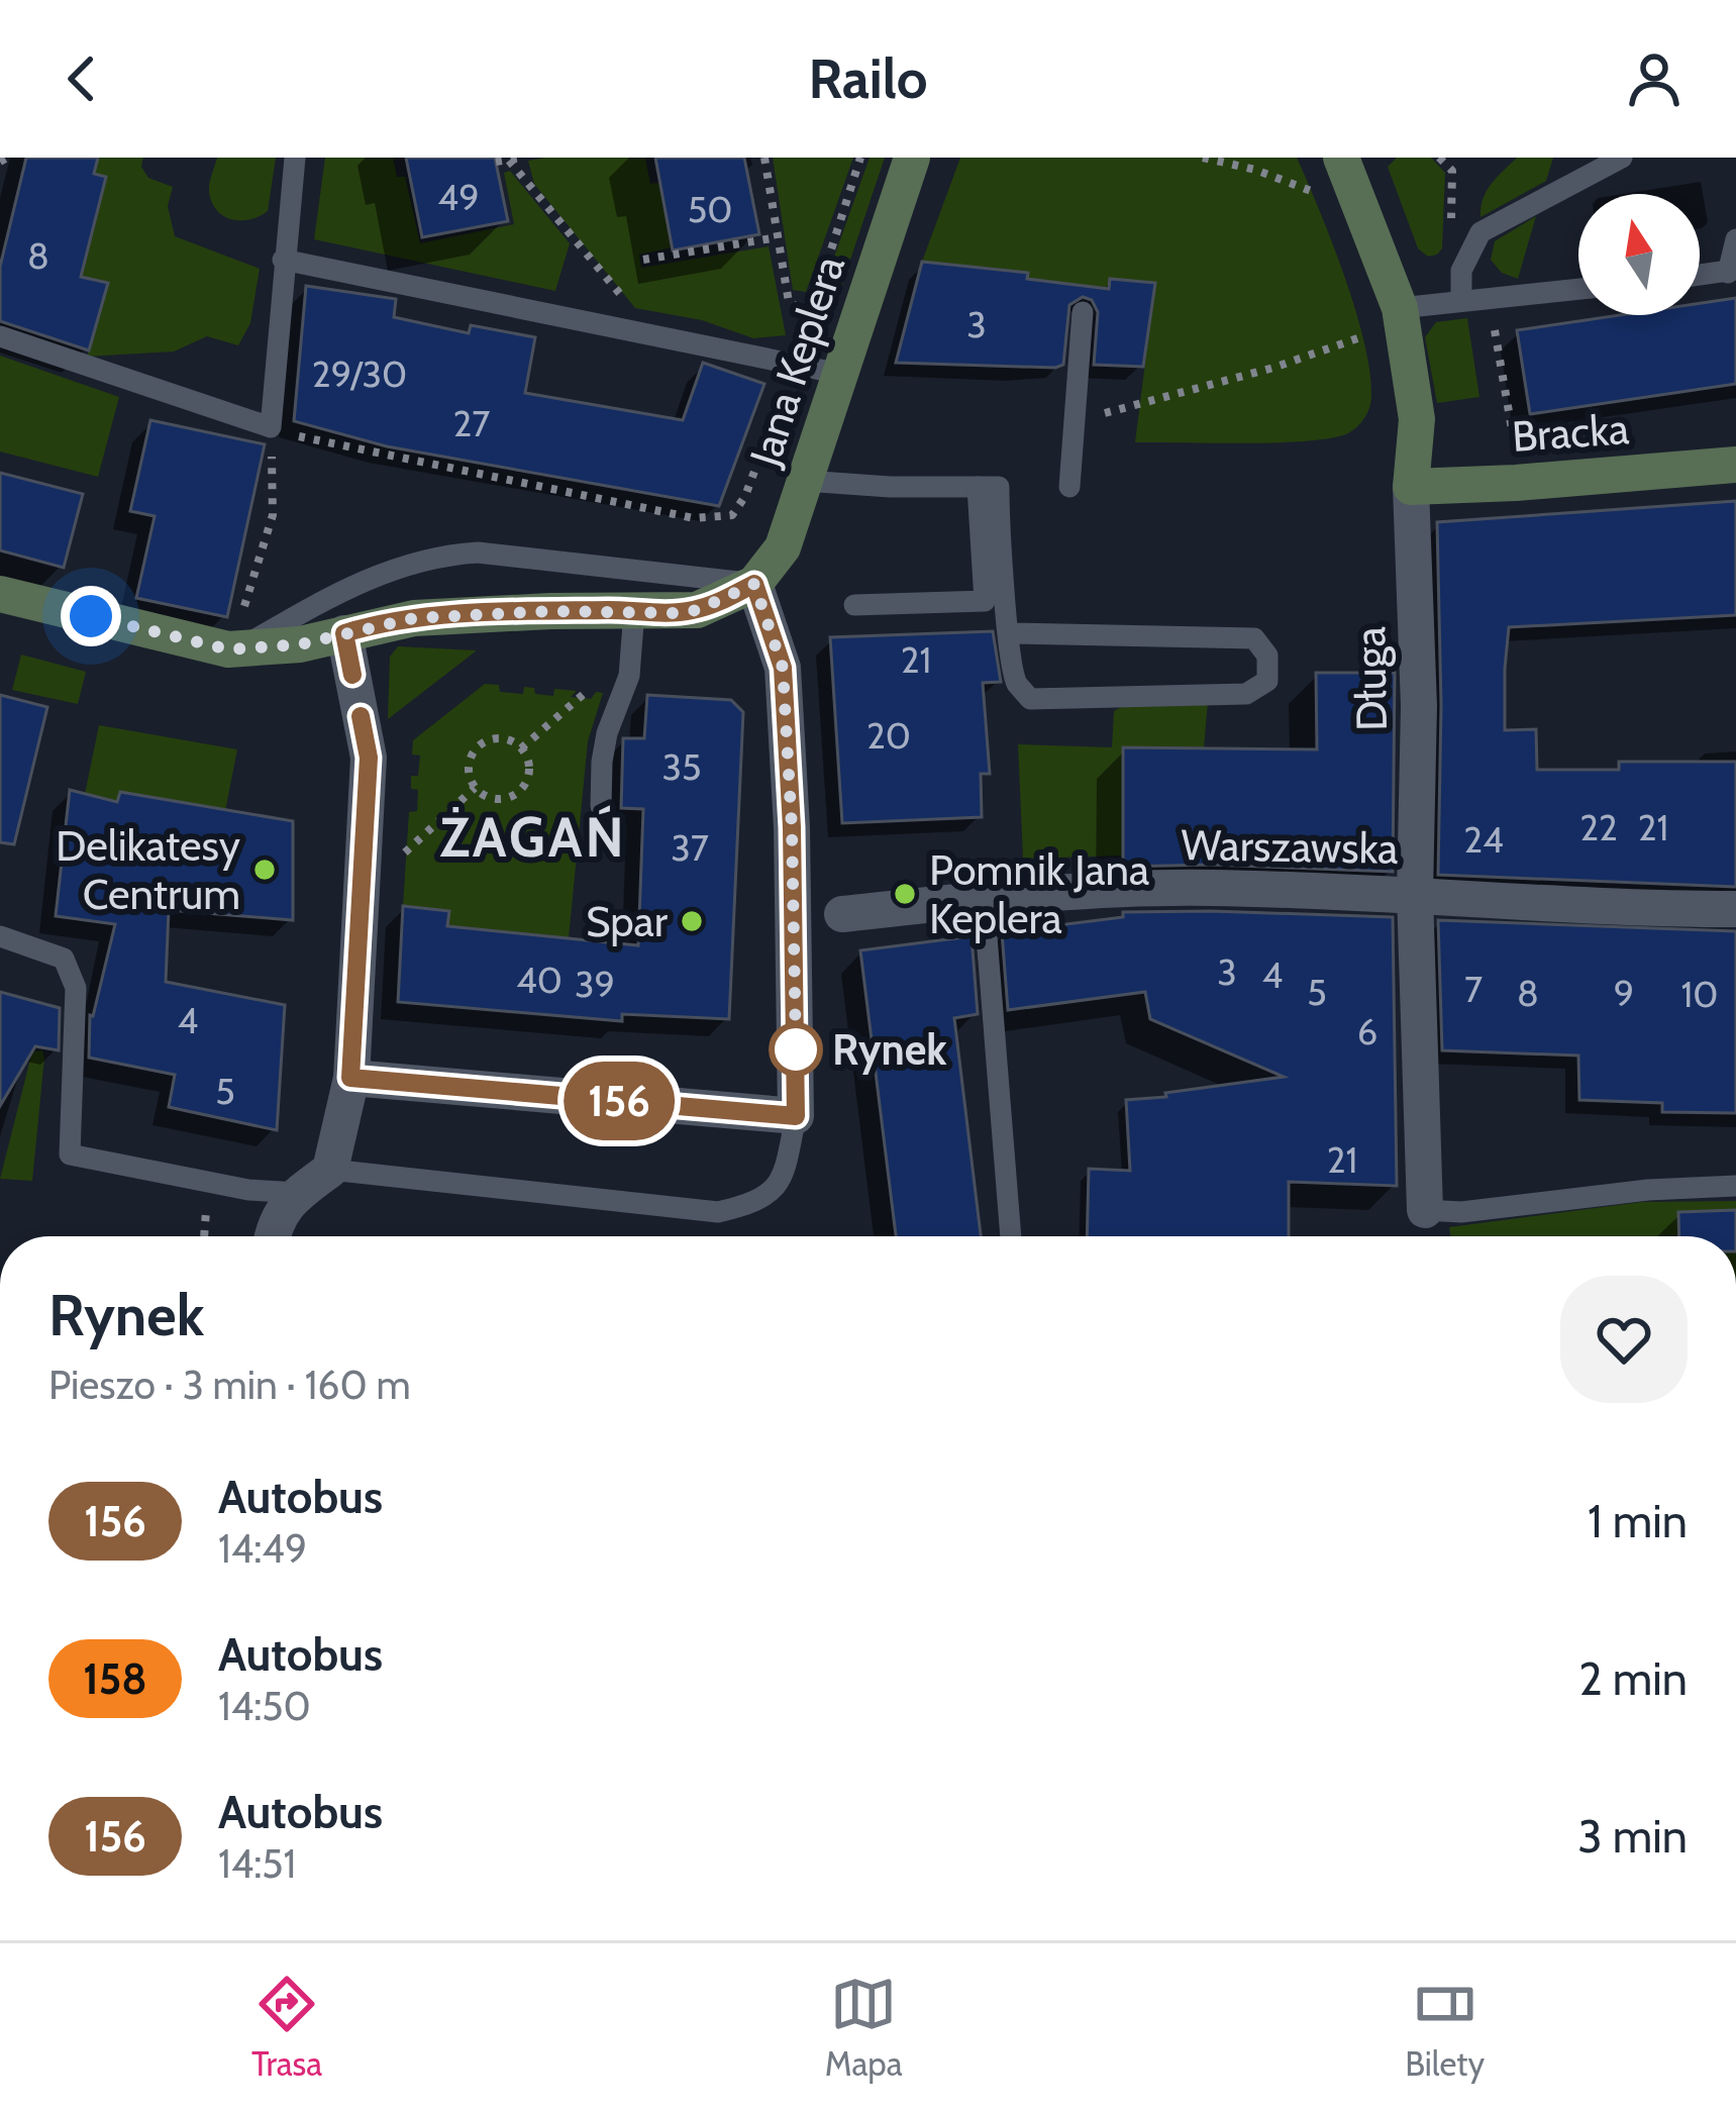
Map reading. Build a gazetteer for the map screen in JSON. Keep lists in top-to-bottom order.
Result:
{
  "streets": {
    "street": [
      "Jana Keplera",
      "Bracka",
      "Długa",
      "Warszawska"
    ]
  },
  "crossings": [
    ["Bracka", "Długa"],
    ["Długa", "Warszawska"]
  ],
  "districts": ["ŻAGAŃ"],
  "places": [
    "Delikatesy Centrum",
    "Pomnik Jana Keplera",
    "Spar",
    "Rynek"
  ],
  "lines": ["bus line 156"],
  "house_numbers": [
    "49",
    "50",
    "8",
    "3",
    "29/30",
    "27",
    "21",
    "20",
    "35",
    "22",
    "21",
    "24",
    "37",
    "3",
    "4",
    "40",
    "39",
    "7",
    "5",
    "8",
    "9",
    "10",
    "4",
    "6",
    "5",
    "21"
  ],
  "north": "top",
  "page": {
    "header": "Railo",
    "on_map": "156",
    "heading": ["Rynek", "Pieszo · 3 min · 160 m"],
    "list": [
      {
        "mark": "156",
        "name": "Autobus",
        "note": "14:49",
        "value": "1 min"
      },
      {
        "mark": "158",
        "name": "Autobus",
        "note": "14:50",
        "value": "2 min"
      },
      {
        "mark": "156",
        "name": "Autobus",
        "note": "14:51",
        "value": "3 min"
      }
    ],
    "tabs": ["Trasa", "Mapa", "Bilety"]
  }
}
